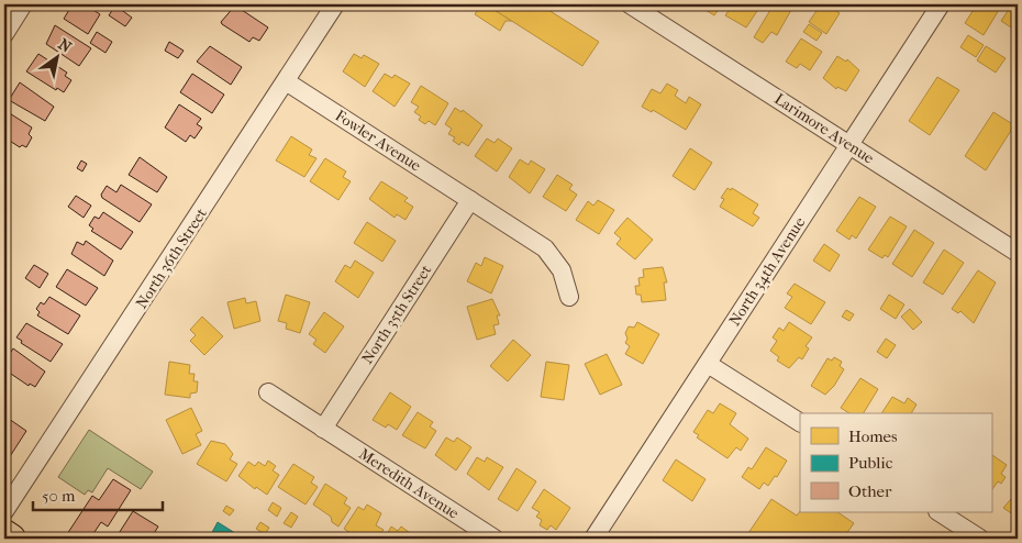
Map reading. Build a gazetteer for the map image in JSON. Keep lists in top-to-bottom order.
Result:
{
  "streets": {
    "street": [
      "Larimore Avenue",
      "Fowler Avenue",
      "North 36th Street",
      "North 34th Avenue",
      "North 35th Street",
      "Meredith Avenue"
    ]
  },
  "crossings": [
    ["Larimore Avenue", "North 34th Avenue"],
    ["Fowler Avenue", "North 36th Street"],
    ["Fowler Avenue", "North 35th Street"],
    ["North 35th Street", "Meredith Avenue"]
  ],
  "legend": ["Homes", "Public", "Other"],
  "scale_bar": "50 m",
  "north": "top right"
}
